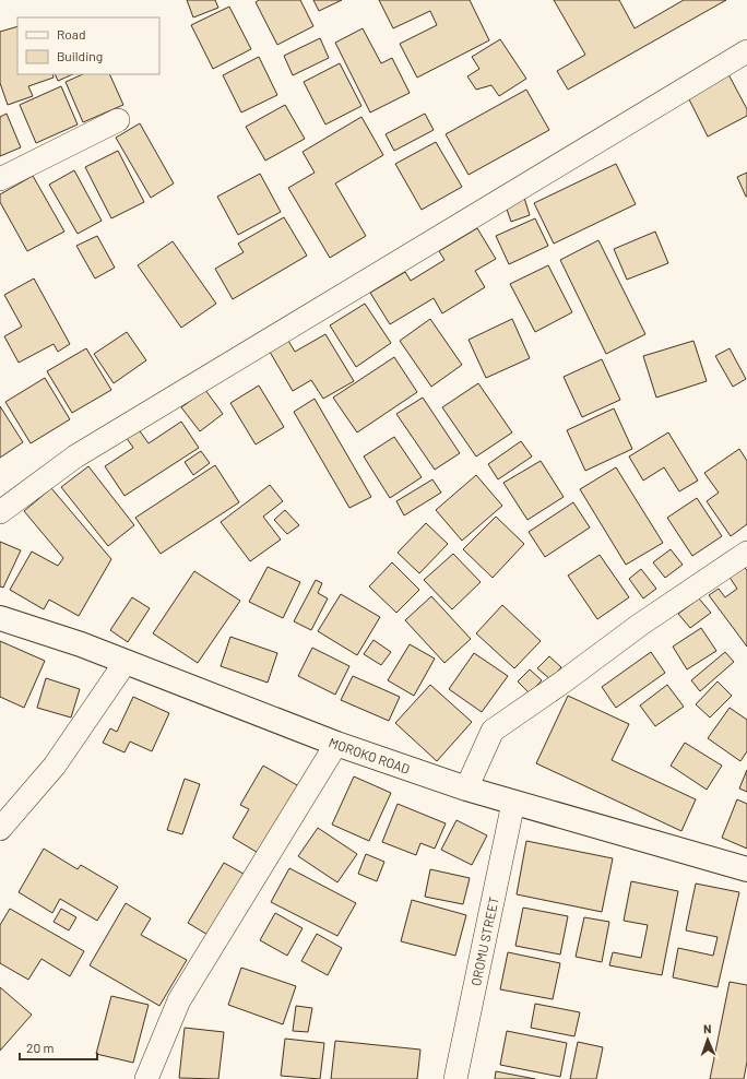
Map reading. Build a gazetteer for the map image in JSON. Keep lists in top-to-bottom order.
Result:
{
  "streets": {
    "street": ["MOROKO ROAD", "OROMU STREET"]
  },
  "crossings": [
    ["MOROKO ROAD", "OROMU STREET"]
  ],
  "legend": ["Road", "Building"],
  "scale_bar": "20 m",
  "north": "top"
}
